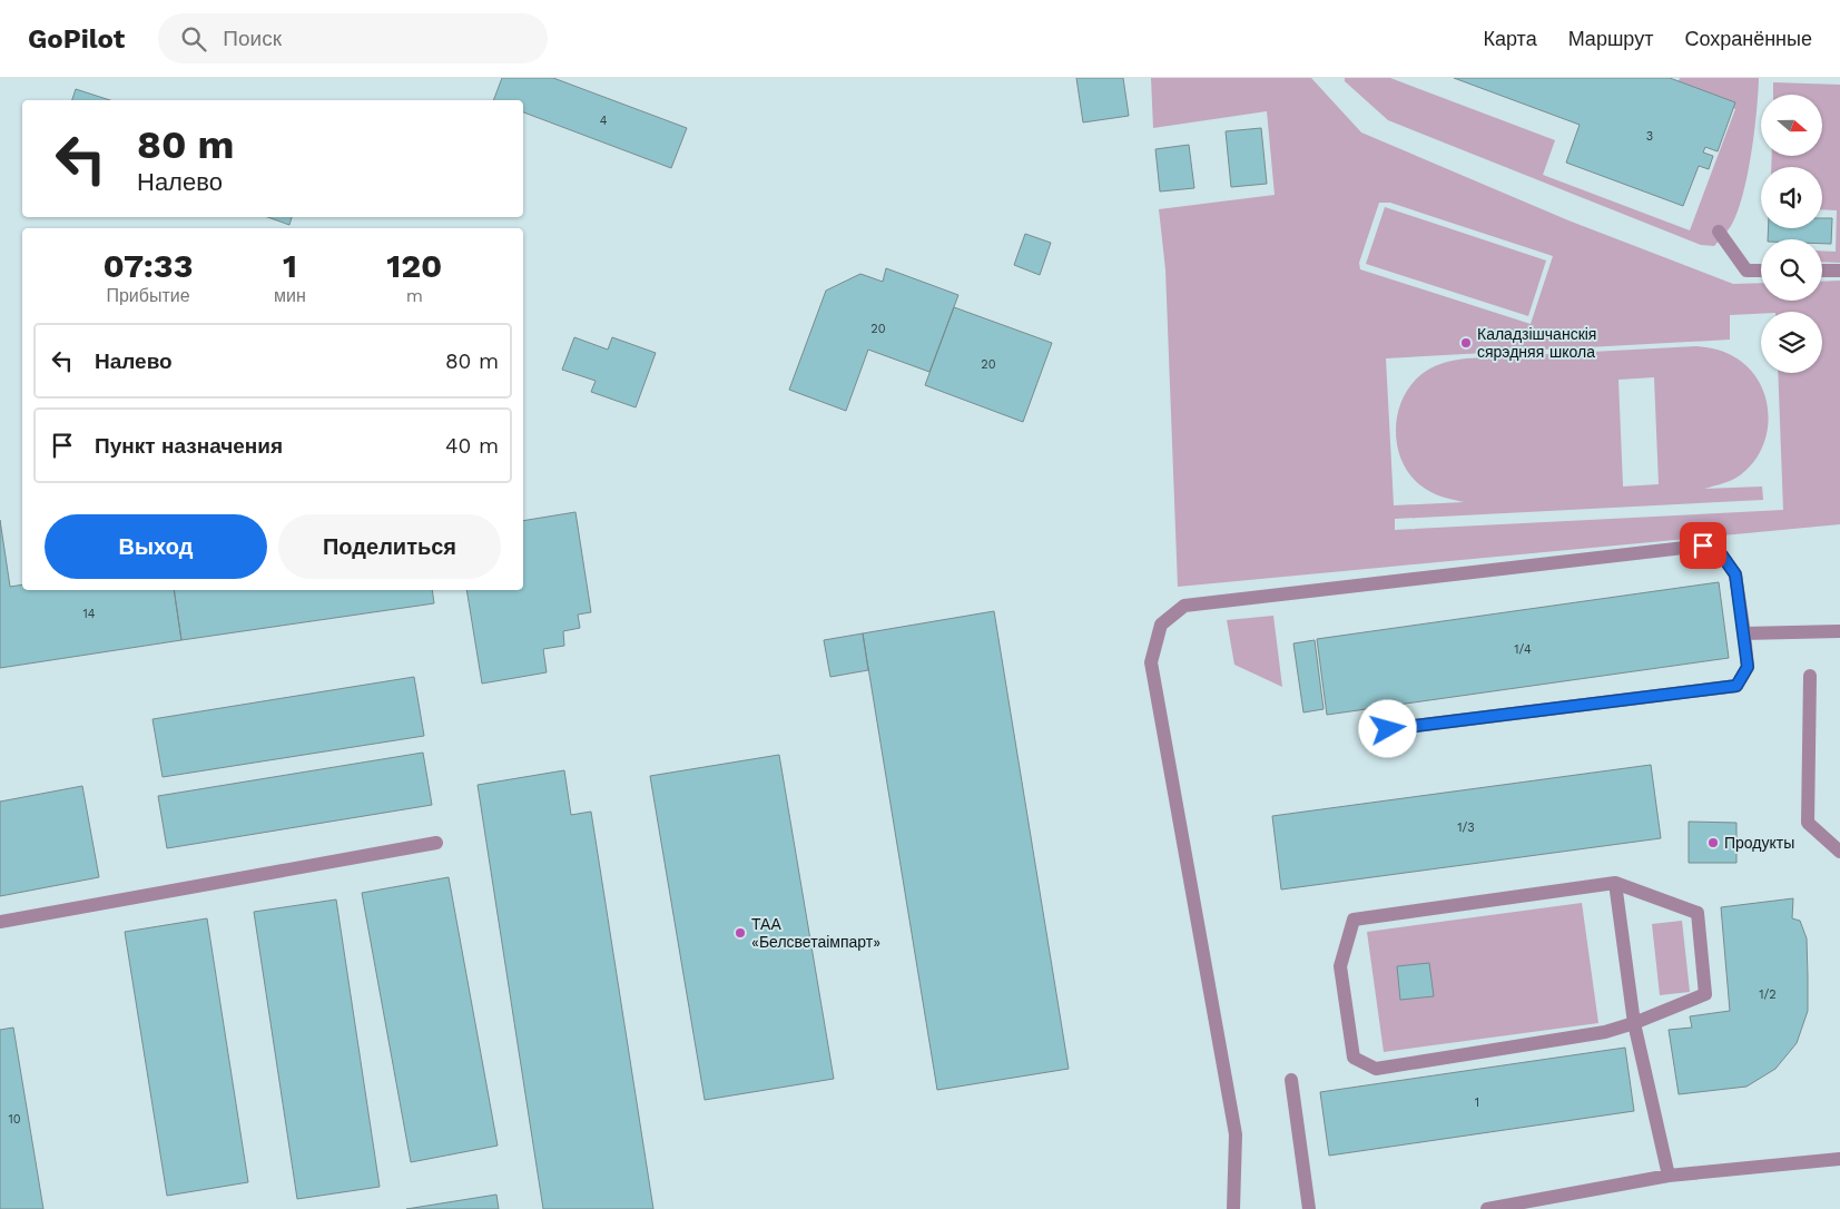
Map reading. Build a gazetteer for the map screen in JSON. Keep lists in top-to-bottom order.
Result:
{
  "places": ["Каладзішчанскія сярэдняя школа", "Продукты", "ТАА «Белсветаімпарт»"],
  "house_numbers": [
    "4",
    "3",
    "20",
    "20",
    "14",
    "1/4",
    "1/3",
    "1/2",
    "1",
    "10"
  ],
  "north": "right",
  "page": {
    "header": "GoPilot",
    "search": "Поиск",
    "nav": ["Карта", "Маршрут", "Сохранённые"],
    "turn": ["80 m", "Налево"],
    "eta": [
      "07:33",
      "Прибытие",
      "1",
      "мин",
      "120",
      "m"
    ],
    "list": [
      {
        "name": "Налево",
        "value": "80 m"
      },
      {
        "name": "Пункт назначения",
        "value": "40 m"
      }
    ],
    "buttons": ["Выход", "Поделиться"]
  }
}
